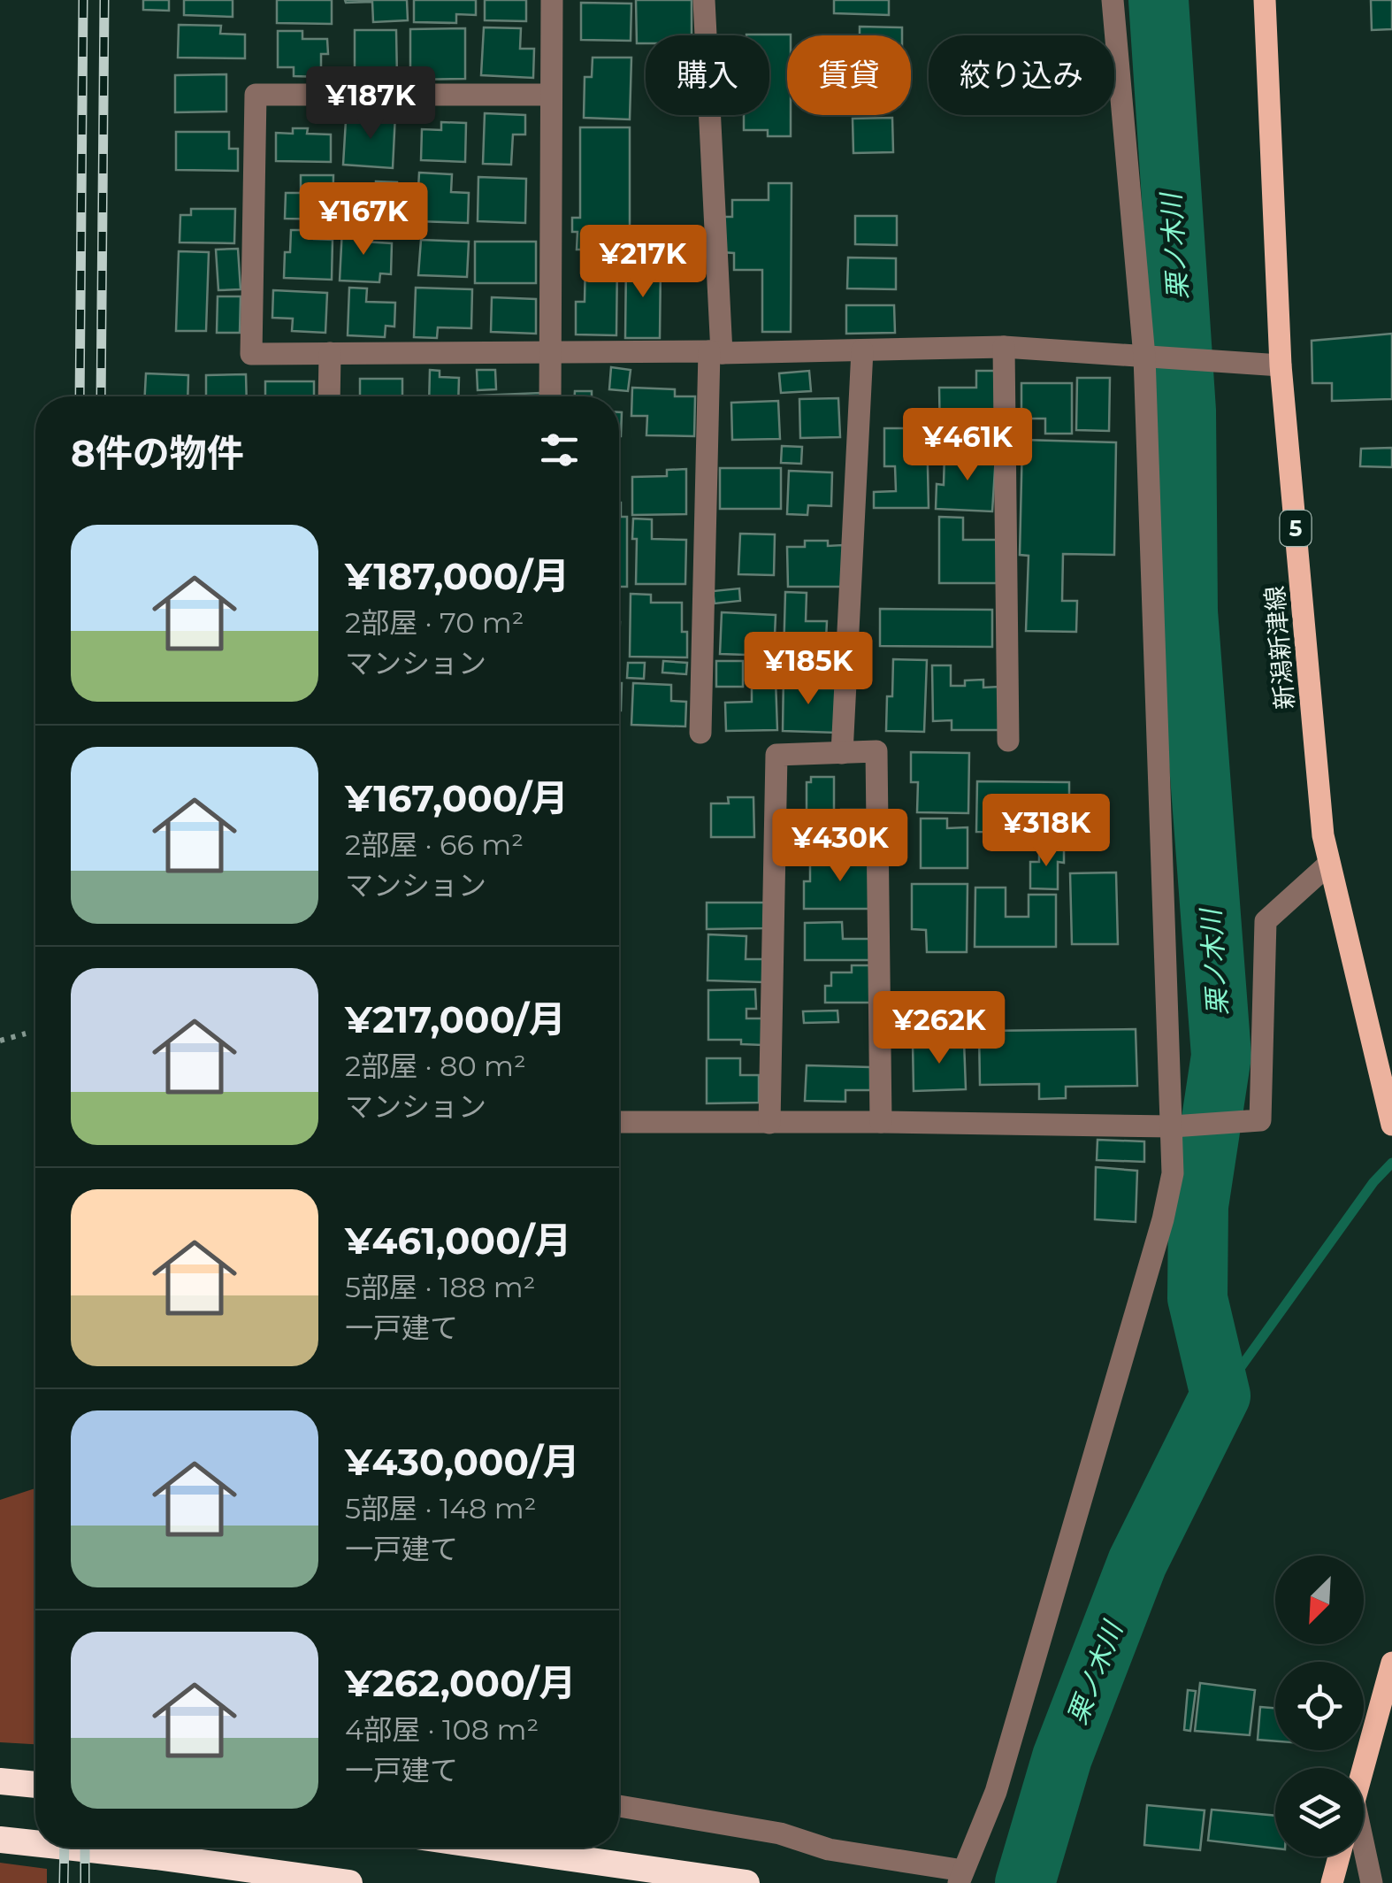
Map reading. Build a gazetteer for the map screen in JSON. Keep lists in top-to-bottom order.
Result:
{
  "streets": {
    "main road": ["5", "新潟新津線"]
  },
  "water": ["栗ノ木川"],
  "north": "bottom left",
  "page": {
    "chip": ["購入", "賃貸", "絞り込み"],
    "price": [
      "¥187K",
      "¥167K",
      "¥217K",
      "¥461K",
      "¥185K",
      "¥318K",
      "¥430K",
      "¥262K"
    ],
    "heading": "8件の物件",
    "list": [
      {
        "name": "¥187,000/月",
        "note": "2部屋 · 70 m² · マンション"
      },
      {
        "name": "¥167,000/月",
        "note": "2部屋 · 66 m² · マンション"
      },
      {
        "name": "¥217,000/月",
        "note": "2部屋 · 80 m² · マンション"
      },
      {
        "name": "¥461,000/月",
        "note": "5部屋 · 188 m² · 一戸建て"
      },
      {
        "name": "¥430,000/月",
        "note": "5部屋 · 148 m² · 一戸建て"
      },
      {
        "name": "¥262,000/月",
        "note": "4部屋 · 108 m² · 一戸建て"
      }
    ]
  }
}
